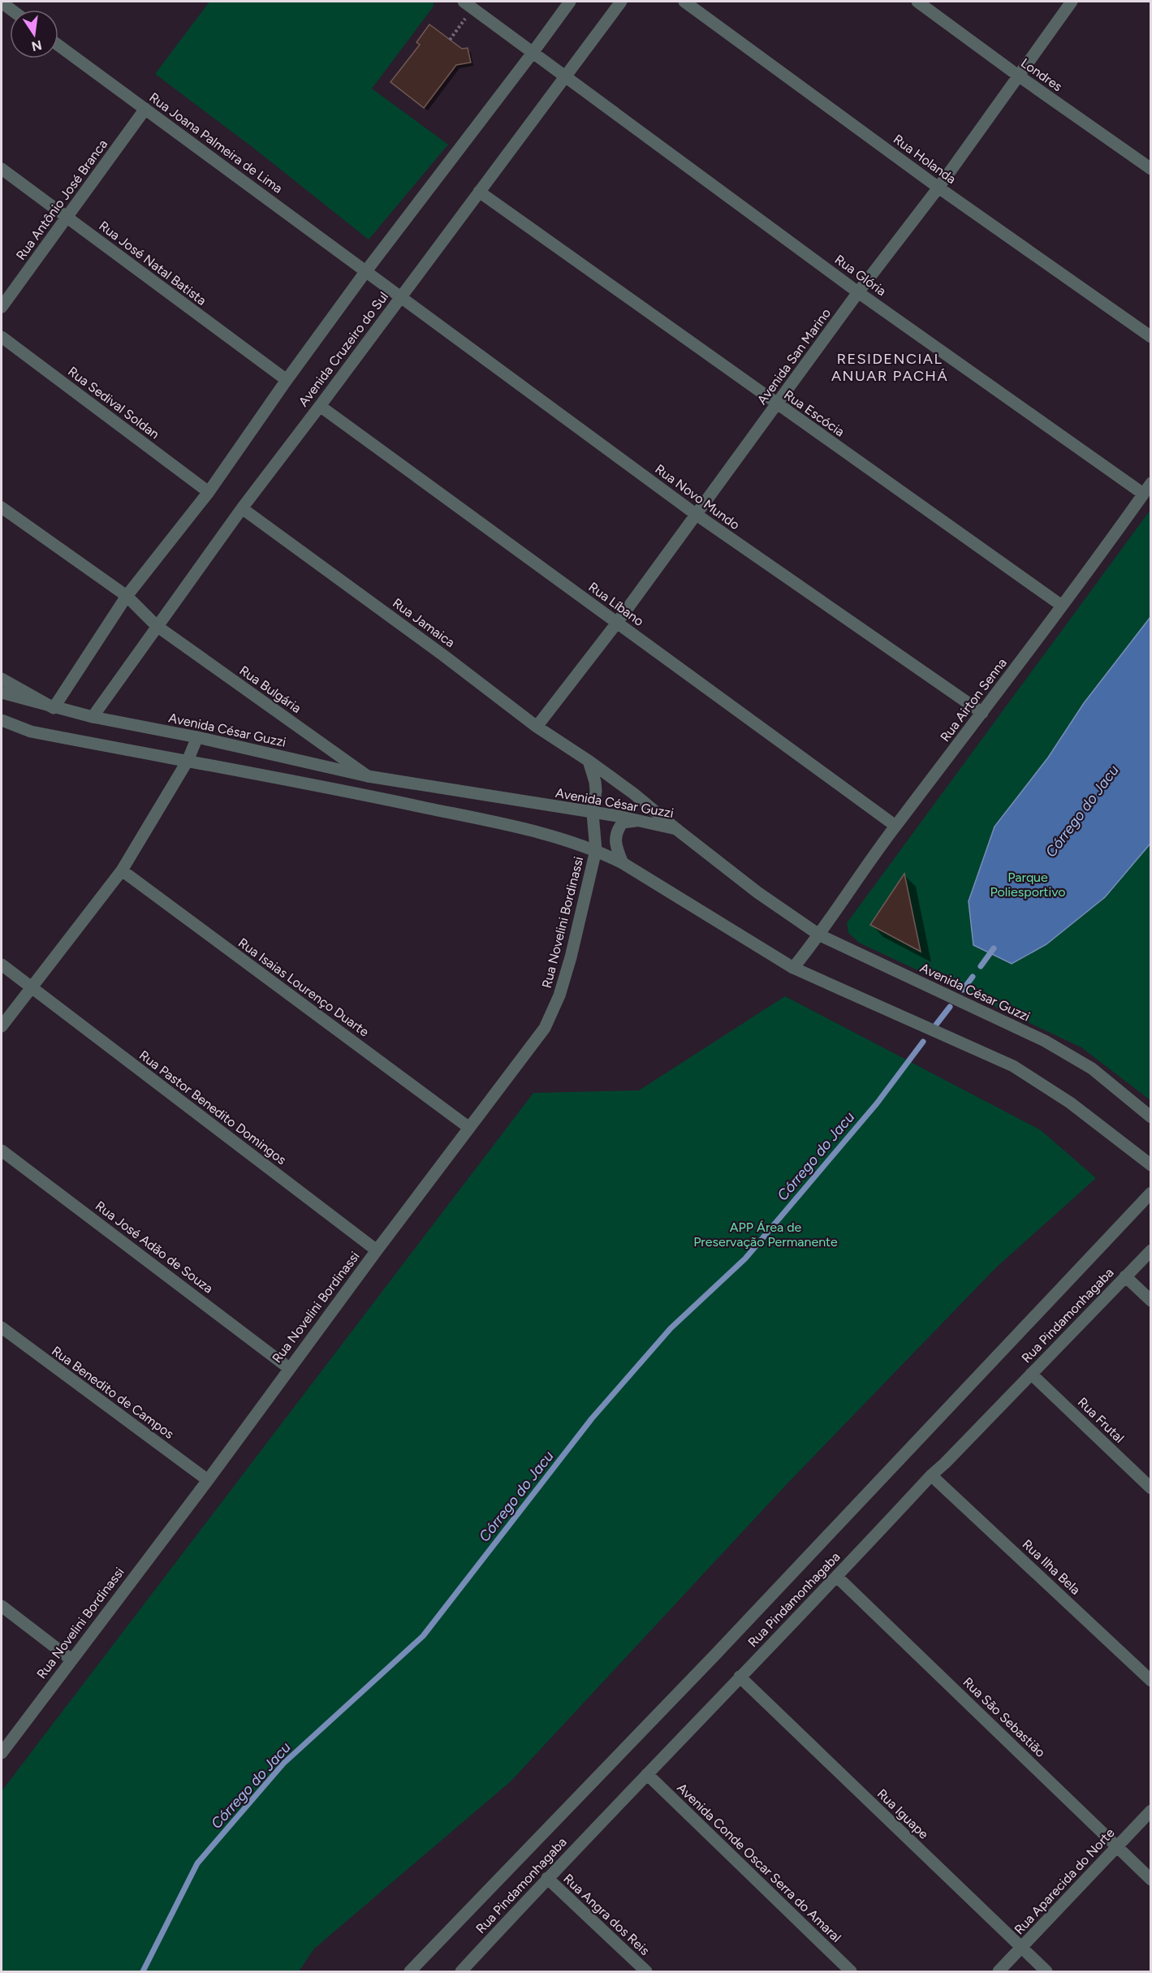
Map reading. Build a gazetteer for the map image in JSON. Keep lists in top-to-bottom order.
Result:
{
  "streets": {
    "street": [
      "Londres",
      "Rua Joana Palmeira de Lima",
      "Rua Holanda",
      "Rua Antônio José Branca",
      "Rua José Natal Batista",
      "Rua Glória",
      "Avenida Cruzeiro do Sul",
      "Avenida San Marino",
      "Rua Sedival Soldan",
      "Rua Escócia",
      "Rua Novo Mundo",
      "Rua Líbano",
      "Rua Jamaica",
      "Rua Bulgária",
      "Rua Airton Senna",
      "Avenida César Guzzi",
      "Rua Novelini Bordinassi",
      "Rua Isaias Lourenço Duarte",
      "Rua Pastor Benedito Domingos",
      "Rua José Adão de Souza",
      "Rua Pindamonhagaba",
      "Rua Benedito de Campos",
      "Rua Frutal",
      "Rua Ilha Bela",
      "Rua São Sebastião",
      "Rua Iguape",
      "Avenida Conde Oscar Serra do Amaral",
      "Rua Aparecida do Norte",
      "Rua Angra dos Reis"
    ]
  },
  "crossings": [
    ["Londres", "Avenida San Marino"],
    ["Rua Joana Palmeira de Lima", "Rua Antônio José Branca"],
    ["Rua Joana Palmeira de Lima", "Avenida Cruzeiro do Sul"],
    ["Rua Joana Palmeira de Lima", "Rua Novo Mundo"],
    ["Rua Holanda", "Avenida San Marino"],
    ["Rua Antônio José Branca", "Rua José Natal Batista"],
    ["Rua José Natal Batista", "Avenida Cruzeiro do Sul"],
    ["Rua Glória", "Avenida Cruzeiro do Sul"],
    ["Rua Glória", "Avenida San Marino"],
    ["Rua Glória", "Rua Airton Senna"],
    ["Avenida Cruzeiro do Sul", "Rua Sedival Soldan"],
    ["Avenida Cruzeiro do Sul", "Rua Escócia"],
    ["Avenida Cruzeiro do Sul", "Rua Novo Mundo"],
    ["Avenida Cruzeiro do Sul", "Rua Líbano"],
    ["Avenida Cruzeiro do Sul", "Rua Jamaica"],
    ["Avenida Cruzeiro do Sul", "Rua Bulgária"],
    ["Avenida Cruzeiro do Sul", "Avenida César Guzzi"],
    ["Avenida San Marino", "Rua Escócia"],
    ["Avenida San Marino", "Rua Novo Mundo"],
    ["Avenida San Marino", "Rua Líbano"],
    ["Avenida San Marino", "Rua Jamaica"],
    ["Rua Escócia", "Rua Airton Senna"],
    ["Rua Novo Mundo", "Rua Airton Senna"],
    ["Rua Líbano", "Rua Airton Senna"],
    ["Rua Jamaica", "Avenida César Guzzi"],
    ["Rua Bulgária", "Avenida César Guzzi"],
    ["Rua Airton Senna", "Avenida César Guzzi"],
    ["Avenida César Guzzi", "Rua Novelini Bordinassi"],
    ["Rua Novelini Bordinassi", "Rua Isaias Lourenço Duarte"],
    ["Rua Novelini Bordinassi", "Rua Pastor Benedito Domingos"],
    ["Rua Novelini Bordinassi", "Rua José Adão de Souza"],
    ["Rua Novelini Bordinassi", "Rua Benedito de Campos"],
    ["Rua Pindamonhagaba", "Rua Frutal"],
    ["Rua Pindamonhagaba", "Rua Ilha Bela"],
    ["Rua Pindamonhagaba", "Rua São Sebastião"],
    ["Rua Pindamonhagaba", "Rua Iguape"],
    ["Rua Pindamonhagaba", "Avenida Conde Oscar Serra do Amaral"],
    ["Rua Pindamonhagaba", "Rua Angra dos Reis"],
    ["Rua São Sebastião", "Rua Aparecida do Norte"],
    ["Rua Iguape", "Rua Aparecida do Norte"]
  ],
  "districts": ["RESIDENCIAL ANUAR PACHÁ"],
  "water": ["Córrego do Jacu"],
  "parks": ["Parque Poliesportivo", "APP Área de Preservação Permanente"],
  "north": "bottom"
}
